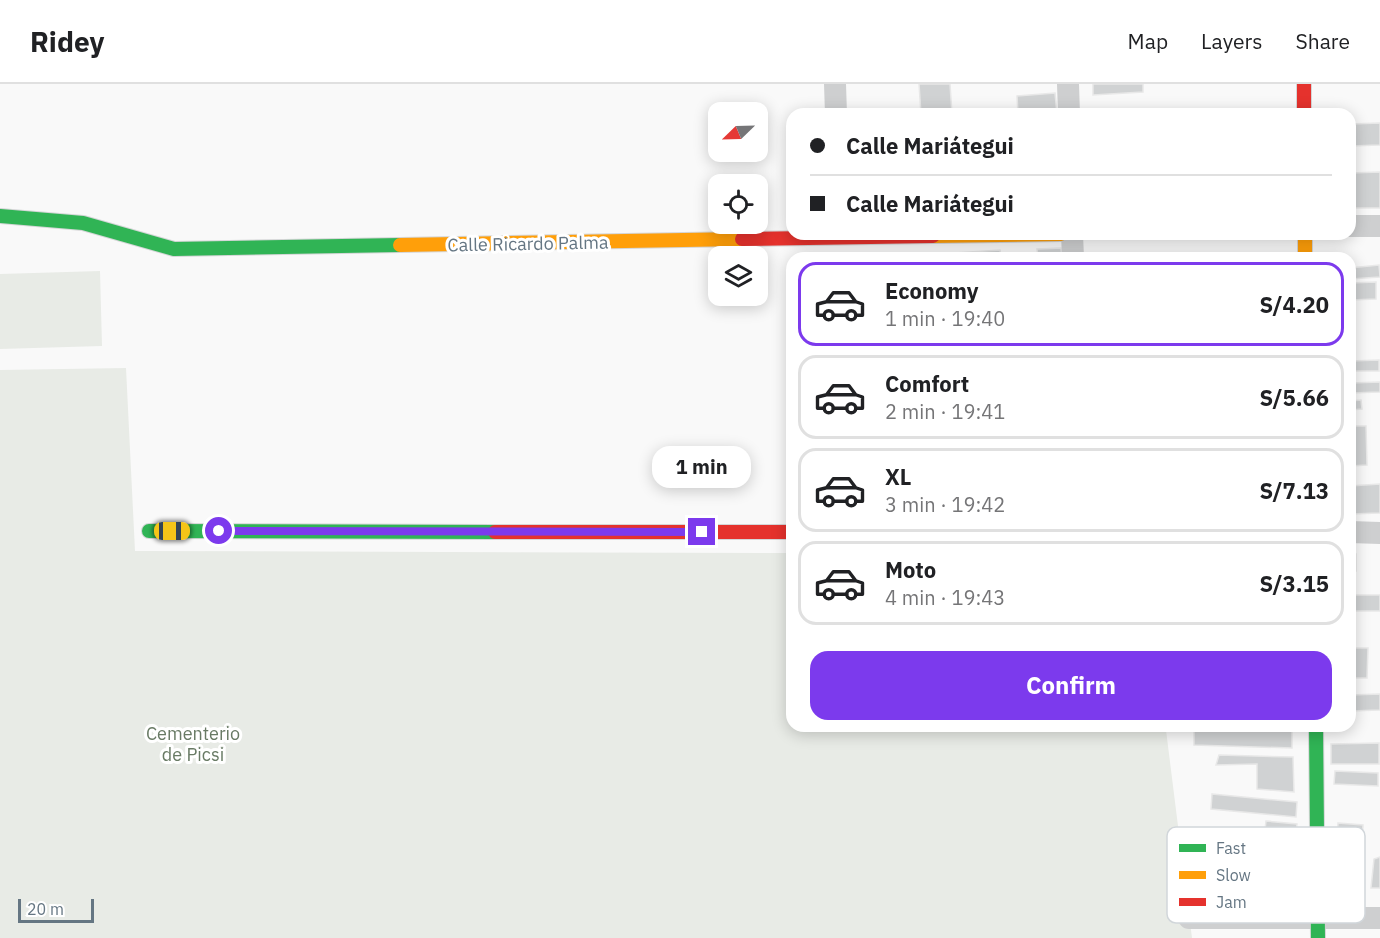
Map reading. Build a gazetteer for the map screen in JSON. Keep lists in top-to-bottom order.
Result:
{
  "streets": {
    "street": ["Calle Ricardo Palma"]
  },
  "parks": ["Cementerio de Picsi"],
  "legend": ["Fast", "Slow", "Jam"],
  "scale_bar": "20 m",
  "north": "bottom left",
  "page": {
    "header": "Ridey",
    "nav": ["Map", "Layers", "Share"],
    "banner": ["Calle Mariátegui", "Calle Mariátegui"],
    "list": [
      {
        "name": "Economy",
        "note": "1 min · 19:40",
        "value": "S/4.20"
      },
      {
        "name": "Comfort",
        "note": "2 min · 19:41",
        "value": "S/5.66"
      },
      {
        "name": "XL",
        "note": "3 min · 19:42",
        "value": "S/7.13"
      },
      {
        "name": "Moto",
        "note": "4 min · 19:43",
        "value": "S/3.15"
      }
    ],
    "bubble": "1 min",
    "buttons": "Confirm",
    "scale": "20 m"
  }
}
